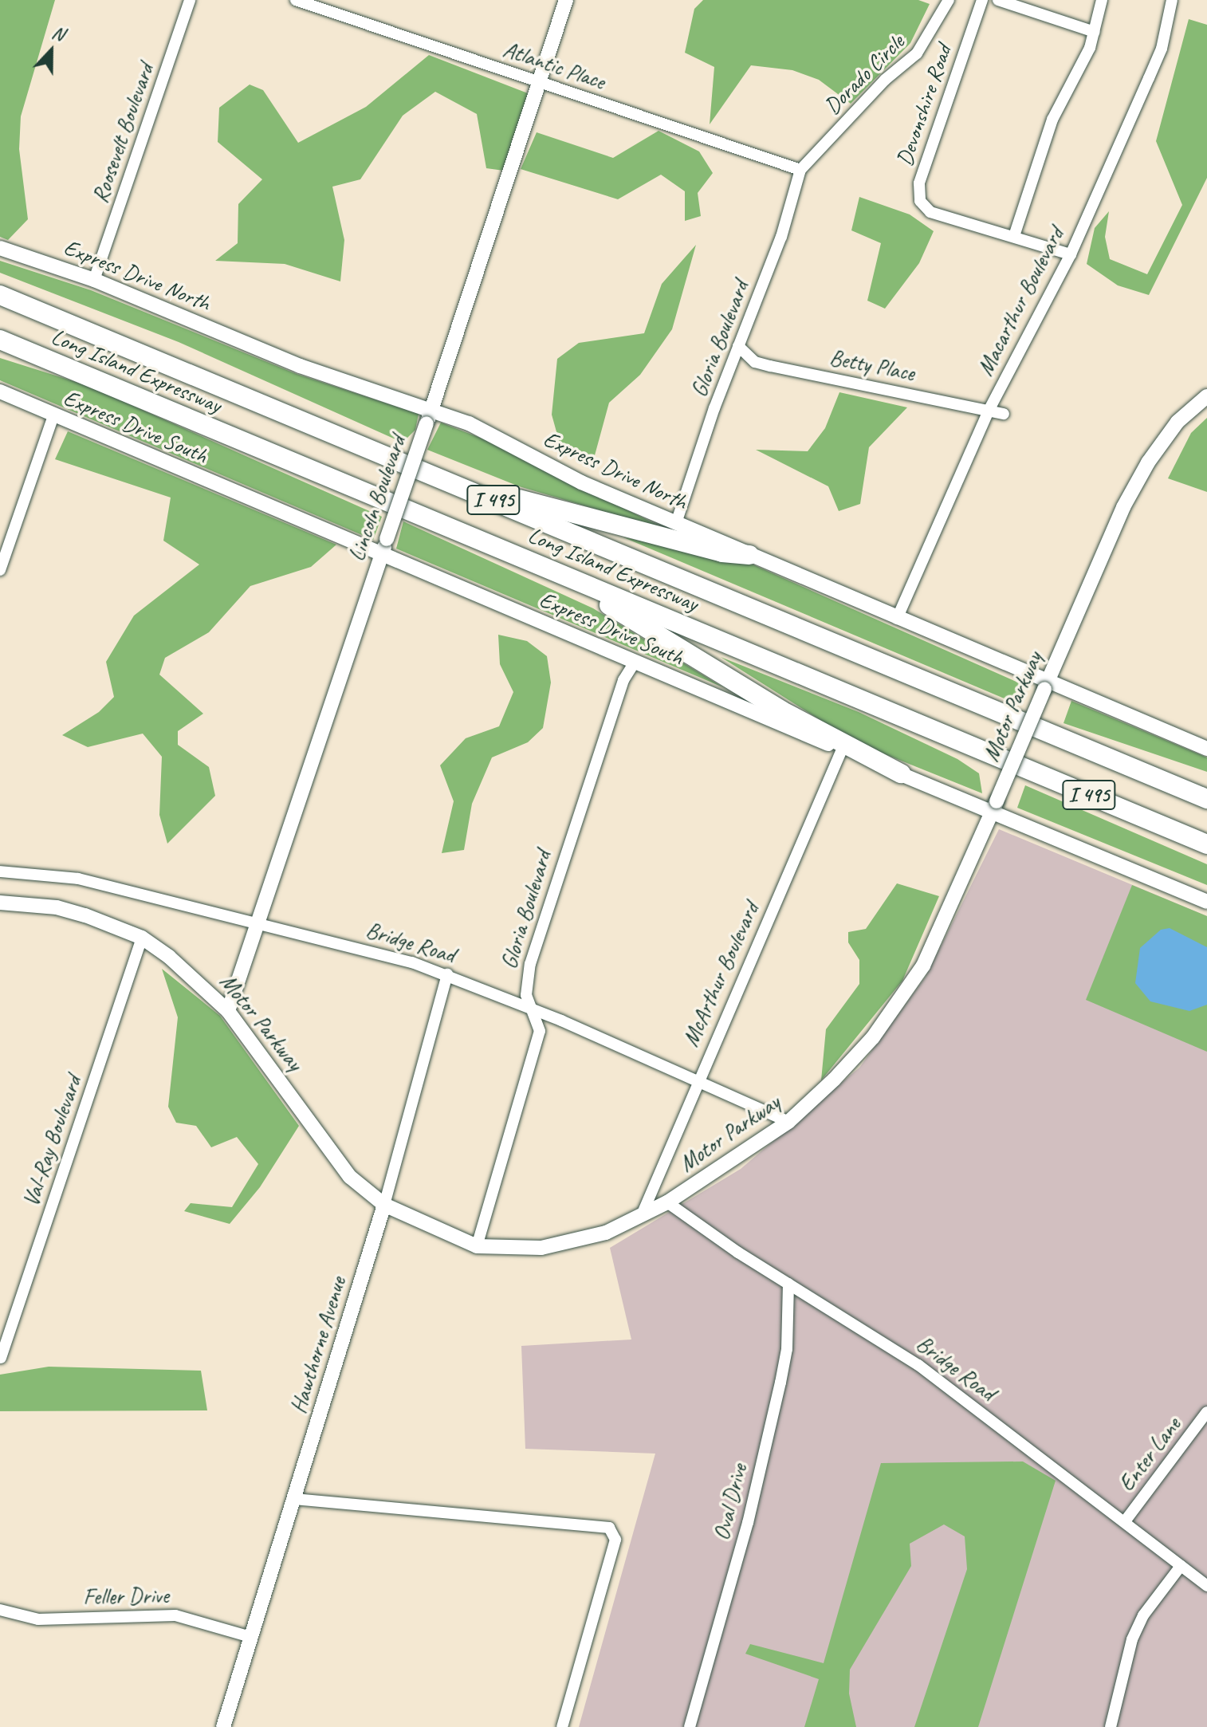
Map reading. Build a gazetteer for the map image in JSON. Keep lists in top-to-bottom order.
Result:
{
  "streets": {
    "highway": ["Long Island Expressway", "I 495"],
    "main road": [
      "Express Drive North",
      "Express Drive South",
      "Lincoln Boulevard",
      "Motor Parkway",
      "Hawthorne Avenue"
    ],
    "street": [
      "Atlantic Place",
      "Dorado Circle",
      "Devonshire Road",
      "Roosevelt Boulevard",
      "Macarthur Boulevard",
      "Gloria Boulevard",
      "Betty Place",
      "Bridge Road",
      "McArthur Boulevard",
      "Val-Ray Boulevard",
      "Enter Lane",
      "Oval Drive",
      "Feller Drive"
    ]
  },
  "crossings": [
    ["Atlantic Place", "Dorado Circle"],
    ["Atlantic Place", "Gloria Boulevard"],
    ["Atlantic Place", "Lincoln Boulevard"],
    ["Dorado Circle", "Gloria Boulevard"],
    ["Devonshire Road", "Macarthur Boulevard"],
    ["Roosevelt Boulevard", "Express Drive North"],
    ["Express Drive North", "Macarthur Boulevard"],
    ["Express Drive North", "Gloria Boulevard"],
    ["Express Drive North", "Lincoln Boulevard"],
    ["Express Drive North", "Motor Parkway"],
    ["Macarthur Boulevard", "Betty Place"],
    ["Gloria Boulevard", "Betty Place"],
    ["Gloria Boulevard", "Express Drive South"],
    ["Gloria Boulevard", "Motor Parkway"],
    ["Gloria Boulevard", "Bridge Road"],
    ["Express Drive South", "Lincoln Boulevard"],
    ["Express Drive South", "Motor Parkway"],
    ["Express Drive South", "McArthur Boulevard"],
    ["Lincoln Boulevard", "Motor Parkway"],
    ["Lincoln Boulevard", "Bridge Road"],
    ["Motor Parkway", "Bridge Road"],
    ["Motor Parkway", "McArthur Boulevard"],
    ["Motor Parkway", "Val-Ray Boulevard"],
    ["Motor Parkway", "Hawthorne Avenue"],
    ["Bridge Road", "McArthur Boulevard"],
    ["Bridge Road", "Hawthorne Avenue"],
    ["Bridge Road", "Enter Lane"],
    ["Bridge Road", "Oval Drive"],
    ["Hawthorne Avenue", "Feller Drive"]
  ],
  "north": "top"
}
